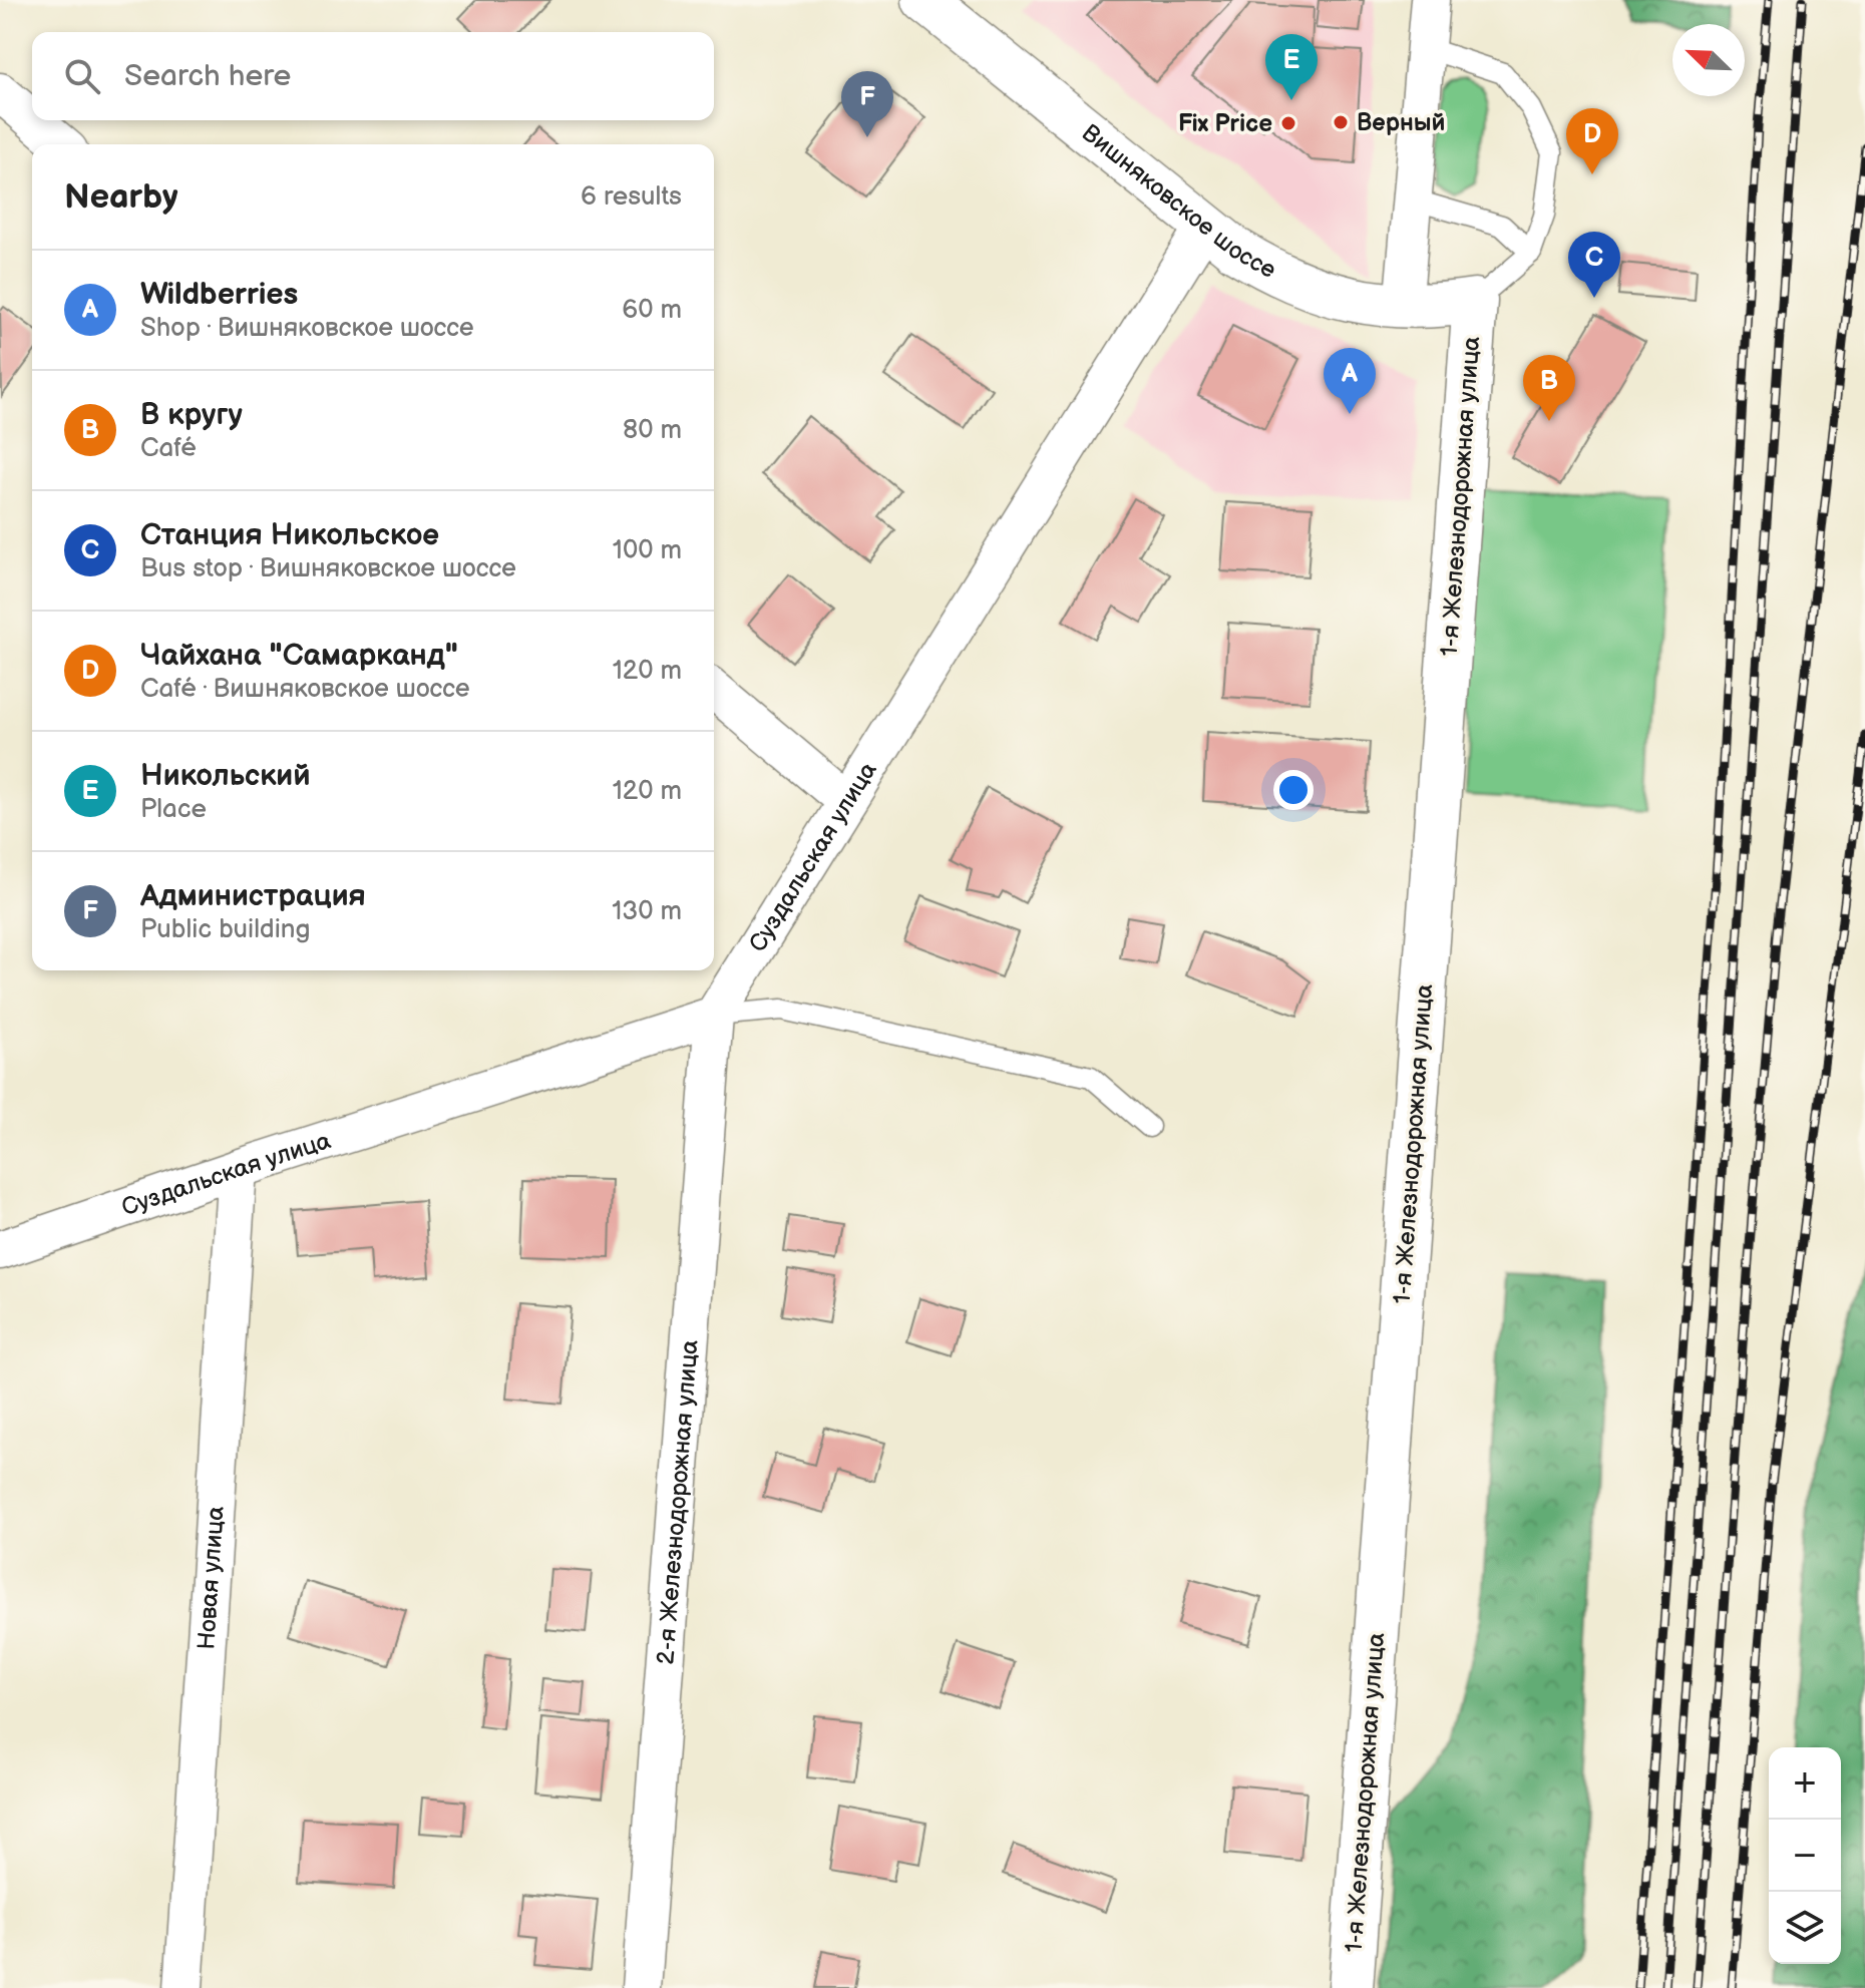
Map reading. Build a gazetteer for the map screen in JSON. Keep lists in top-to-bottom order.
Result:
{
  "streets": {
    "street": [
      "Вишняковское шоссе",
      "1-я Железнодорожная улица",
      "Суздальская улица",
      "2-я Железнодорожная улица",
      "Новая улица"
    ]
  },
  "crossings": [
    ["Вишняковское шоссе", "1-я Железнодорожная улица"],
    ["Вишняковское шоссе", "Суздальская улица"],
    ["Суздальская улица", "2-я Железнодорожная улица"],
    ["Суздальская улица", "Новая улица"]
  ],
  "places": ["Верный", "Fix Price"],
  "north": "top left",
  "page": {
    "search": "Search here",
    "pins": [
      "E",
      "F",
      "D",
      "C",
      "A",
      "B"
    ],
    "heading": ["Nearby", "6 results"],
    "list": [
      {
        "mark": "A",
        "name": "Wildberries",
        "note": "Shop · Вишняковское шоссе",
        "value": "60 m"
      },
      {
        "mark": "B",
        "name": "В кругу",
        "note": "Café",
        "value": "80 m"
      },
      {
        "mark": "C",
        "name": "Станция Никольское",
        "note": "Bus stop · Вишняковское шоссе",
        "value": "100 m"
      },
      {
        "mark": "D",
        "name": "Чайхана \"Самарканд\"",
        "note": "Café · Вишняковское шоссе",
        "value": "120 m"
      },
      {
        "mark": "E",
        "name": "Никольский",
        "note": "Place",
        "value": "120 m"
      },
      {
        "mark": "F",
        "name": "Администрация",
        "note": "Public building",
        "value": "130 m"
      }
    ],
    "map_buttons": ["+", "−"]
  }
}
